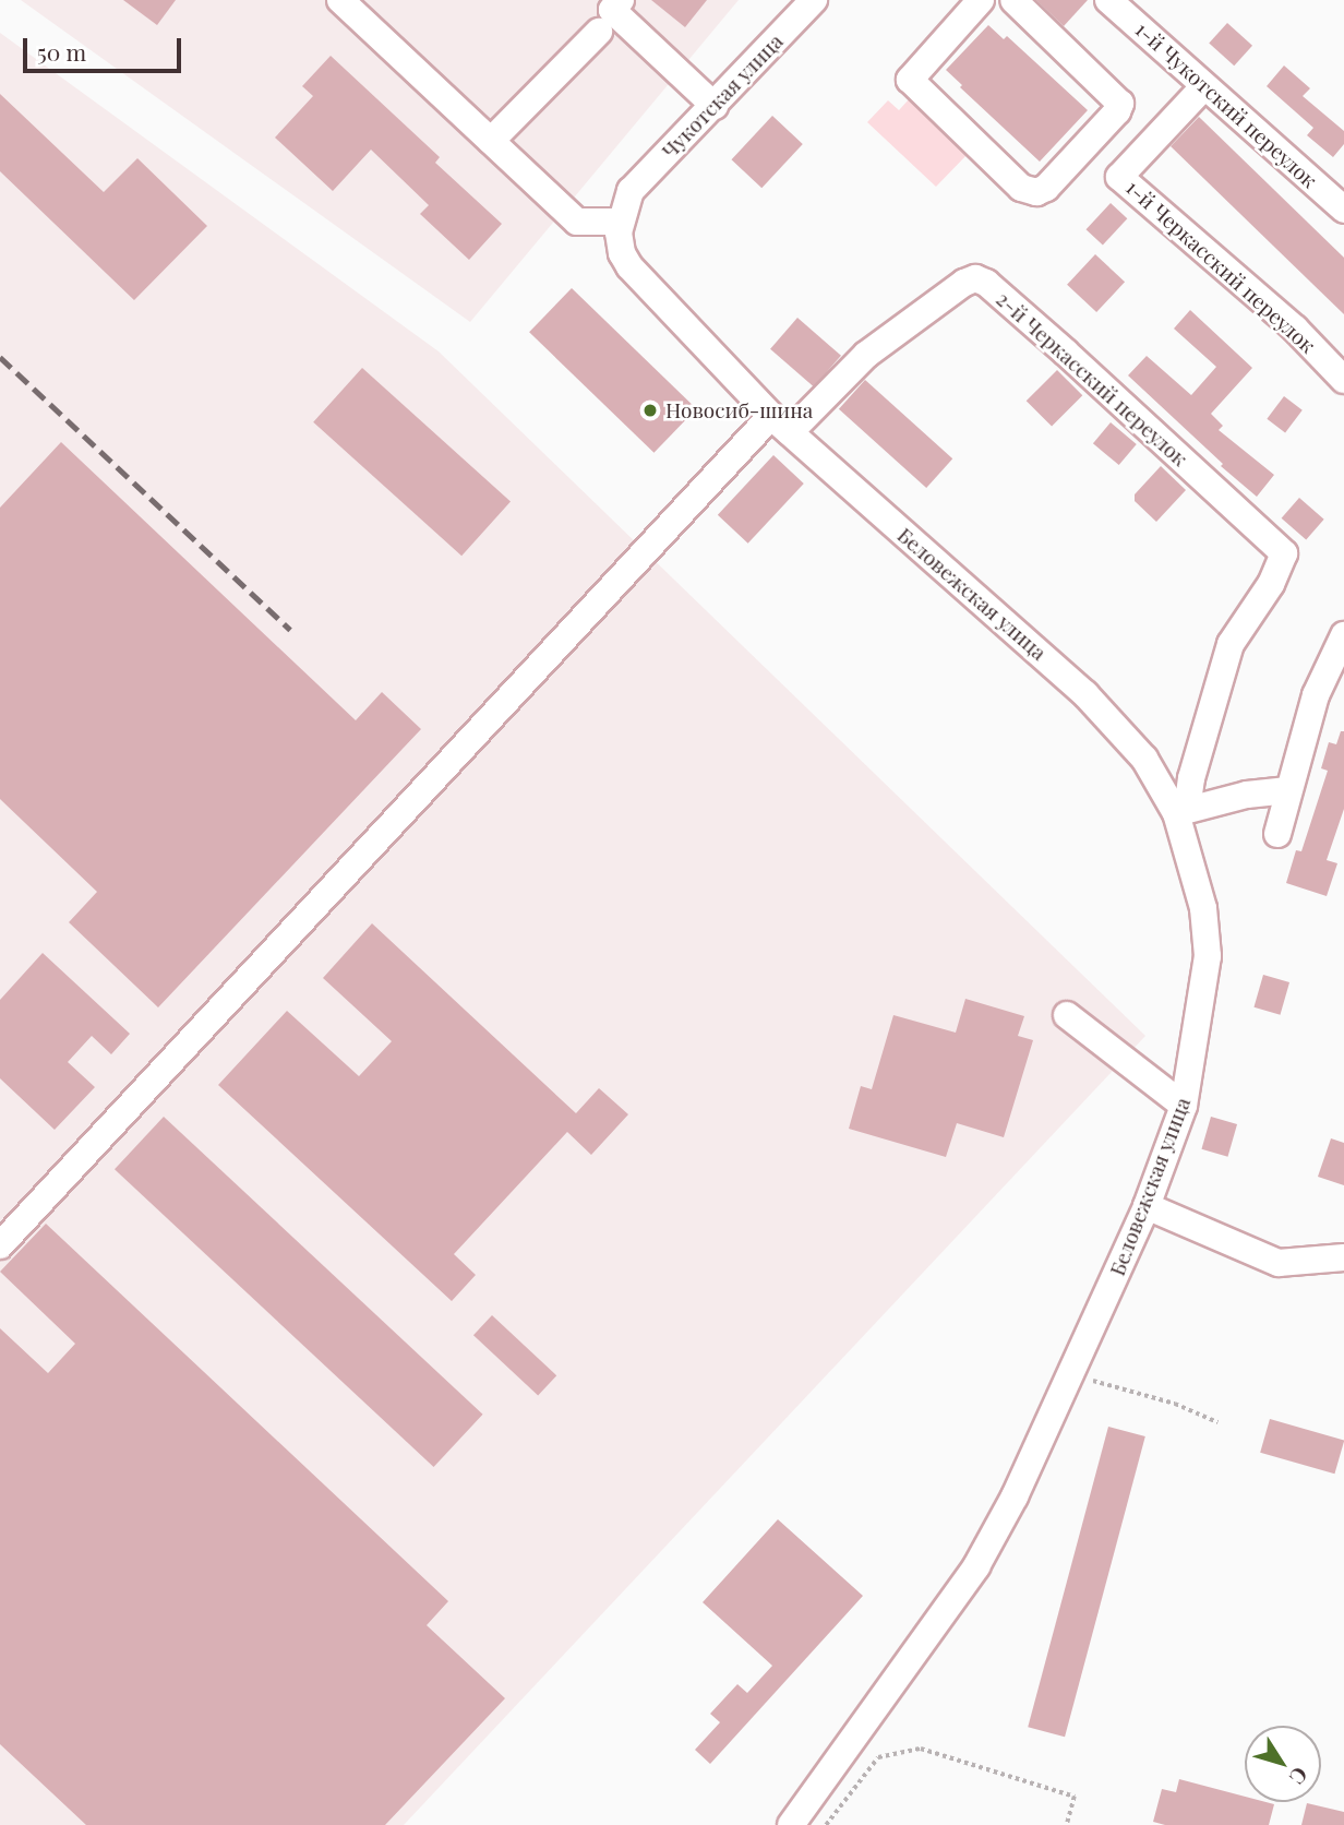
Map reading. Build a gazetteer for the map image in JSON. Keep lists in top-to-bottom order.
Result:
{
  "streets": {
    "street": [
      "Чукотская улица",
      "1-й Чукотский переулок",
      "1-й Черкасский переулок",
      "2-й Черкасский переулок",
      "Беловежская улица"
    ]
  },
  "crossings": [
    ["Чукотская улица", "Беловежская улица"],
    ["1-й Чукотский переулок", "1-й Черкасский переулок"],
    ["2-й Черкасский переулок", "Беловежская улица"]
  ],
  "places": ["Новосиб-шина"],
  "scale_bar": "50 m",
  "north": "bottom right"
}
